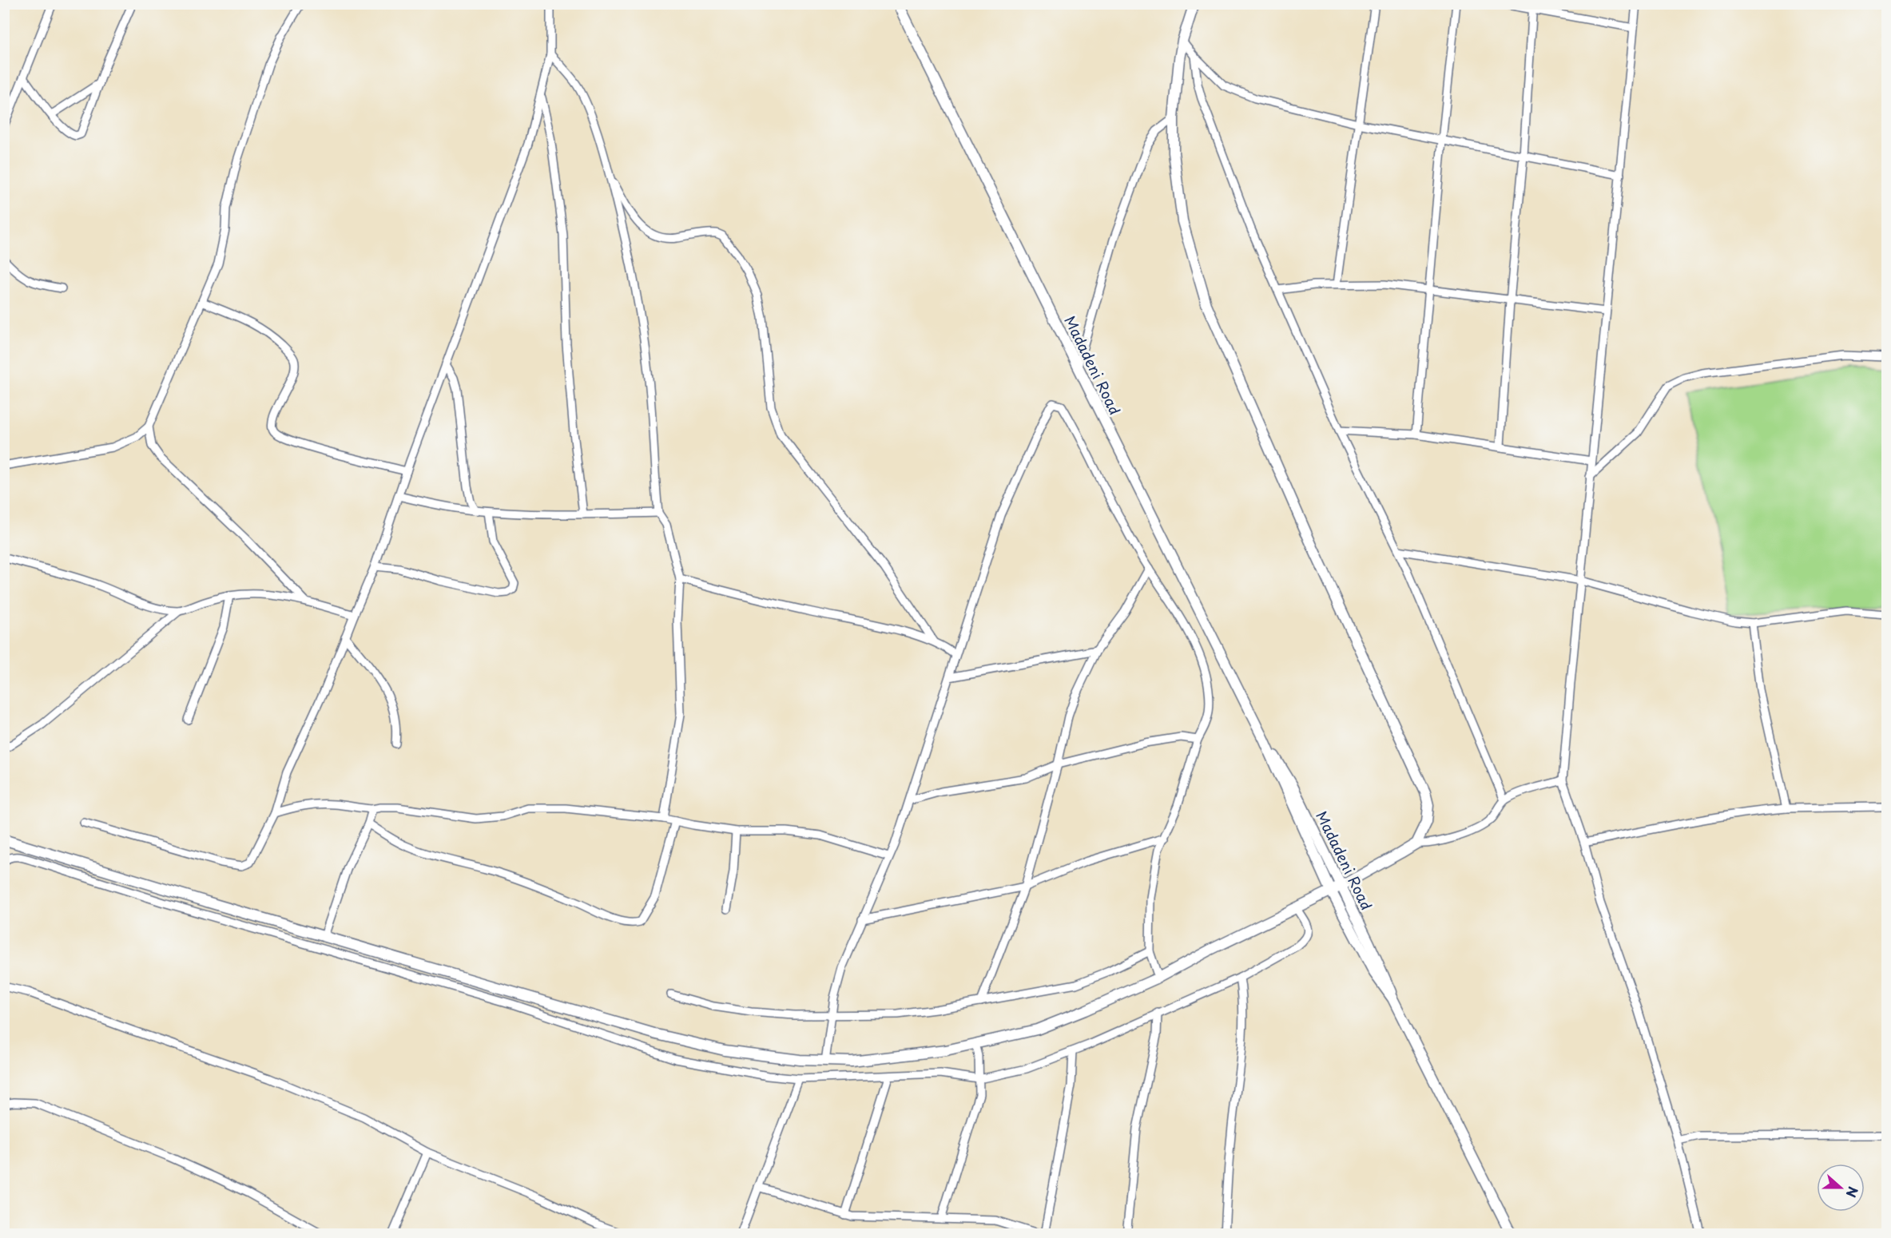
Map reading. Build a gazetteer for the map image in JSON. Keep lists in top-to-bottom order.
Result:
{
  "streets": {
    "street": ["Madadeni Road"]
  },
  "north": "right"
}
